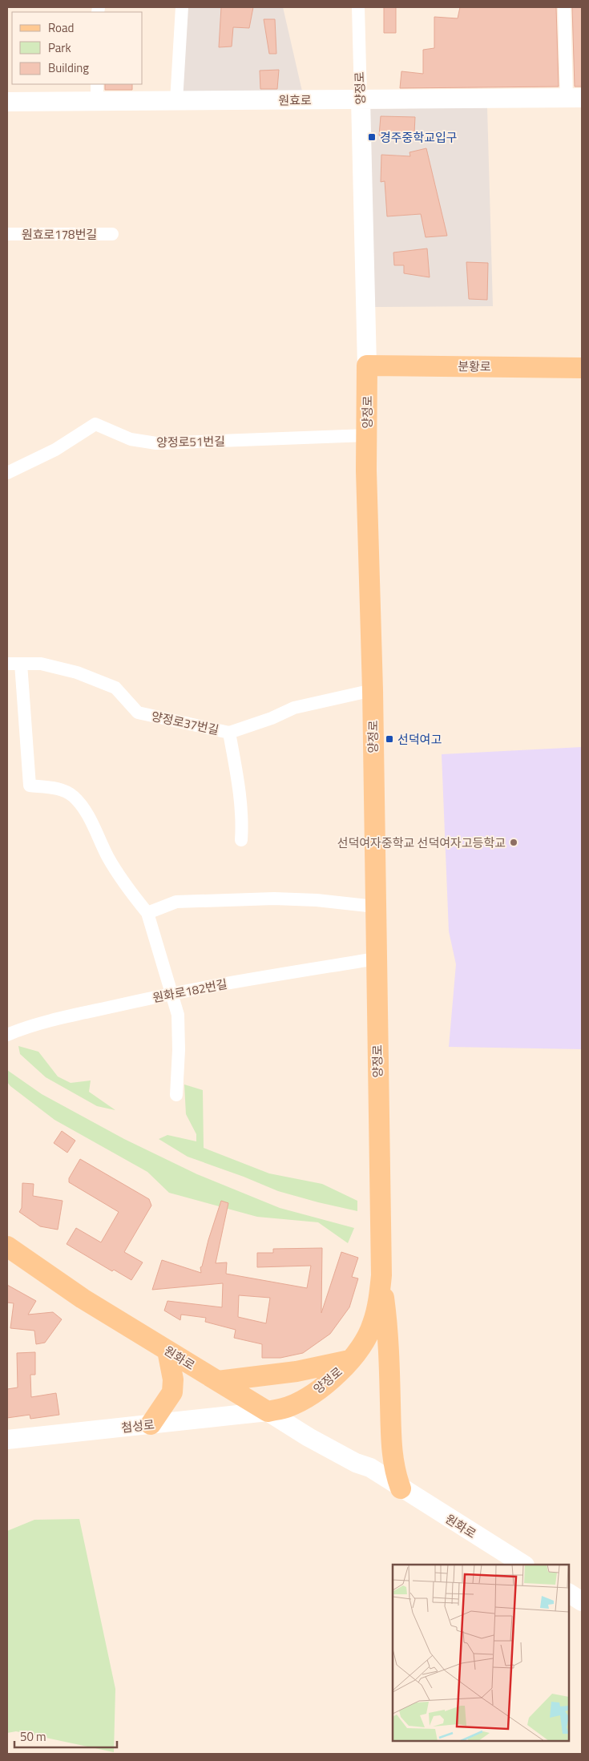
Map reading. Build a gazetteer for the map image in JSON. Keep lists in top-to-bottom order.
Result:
{
  "streets": {
    "main road": ["양정로", "분황로", "원화로"],
    "street": [
      "원효로",
      "원효로178번길",
      "양정로51번길",
      "양정로37번길",
      "원화로182번길",
      "첨성로"
    ]
  },
  "crossings": [
    ["양정로", "원효로"],
    ["양정로", "분황로"],
    ["양정로", "양정로51번길"],
    ["양정로", "양정로37번길"],
    ["양정로", "원화로182번길"],
    ["양정로", "원화로"],
    ["양정로", "첨성로"],
    ["원화로", "첨성로"]
  ],
  "places": {
    "transit": ["경주중학교입구", "선덕여고"],
    "other": ["선덕여자중학교 선덕여자고등학교"]
  },
  "legend": ["Road", "Park", "Building"],
  "scale_bar": "50 m"
}
